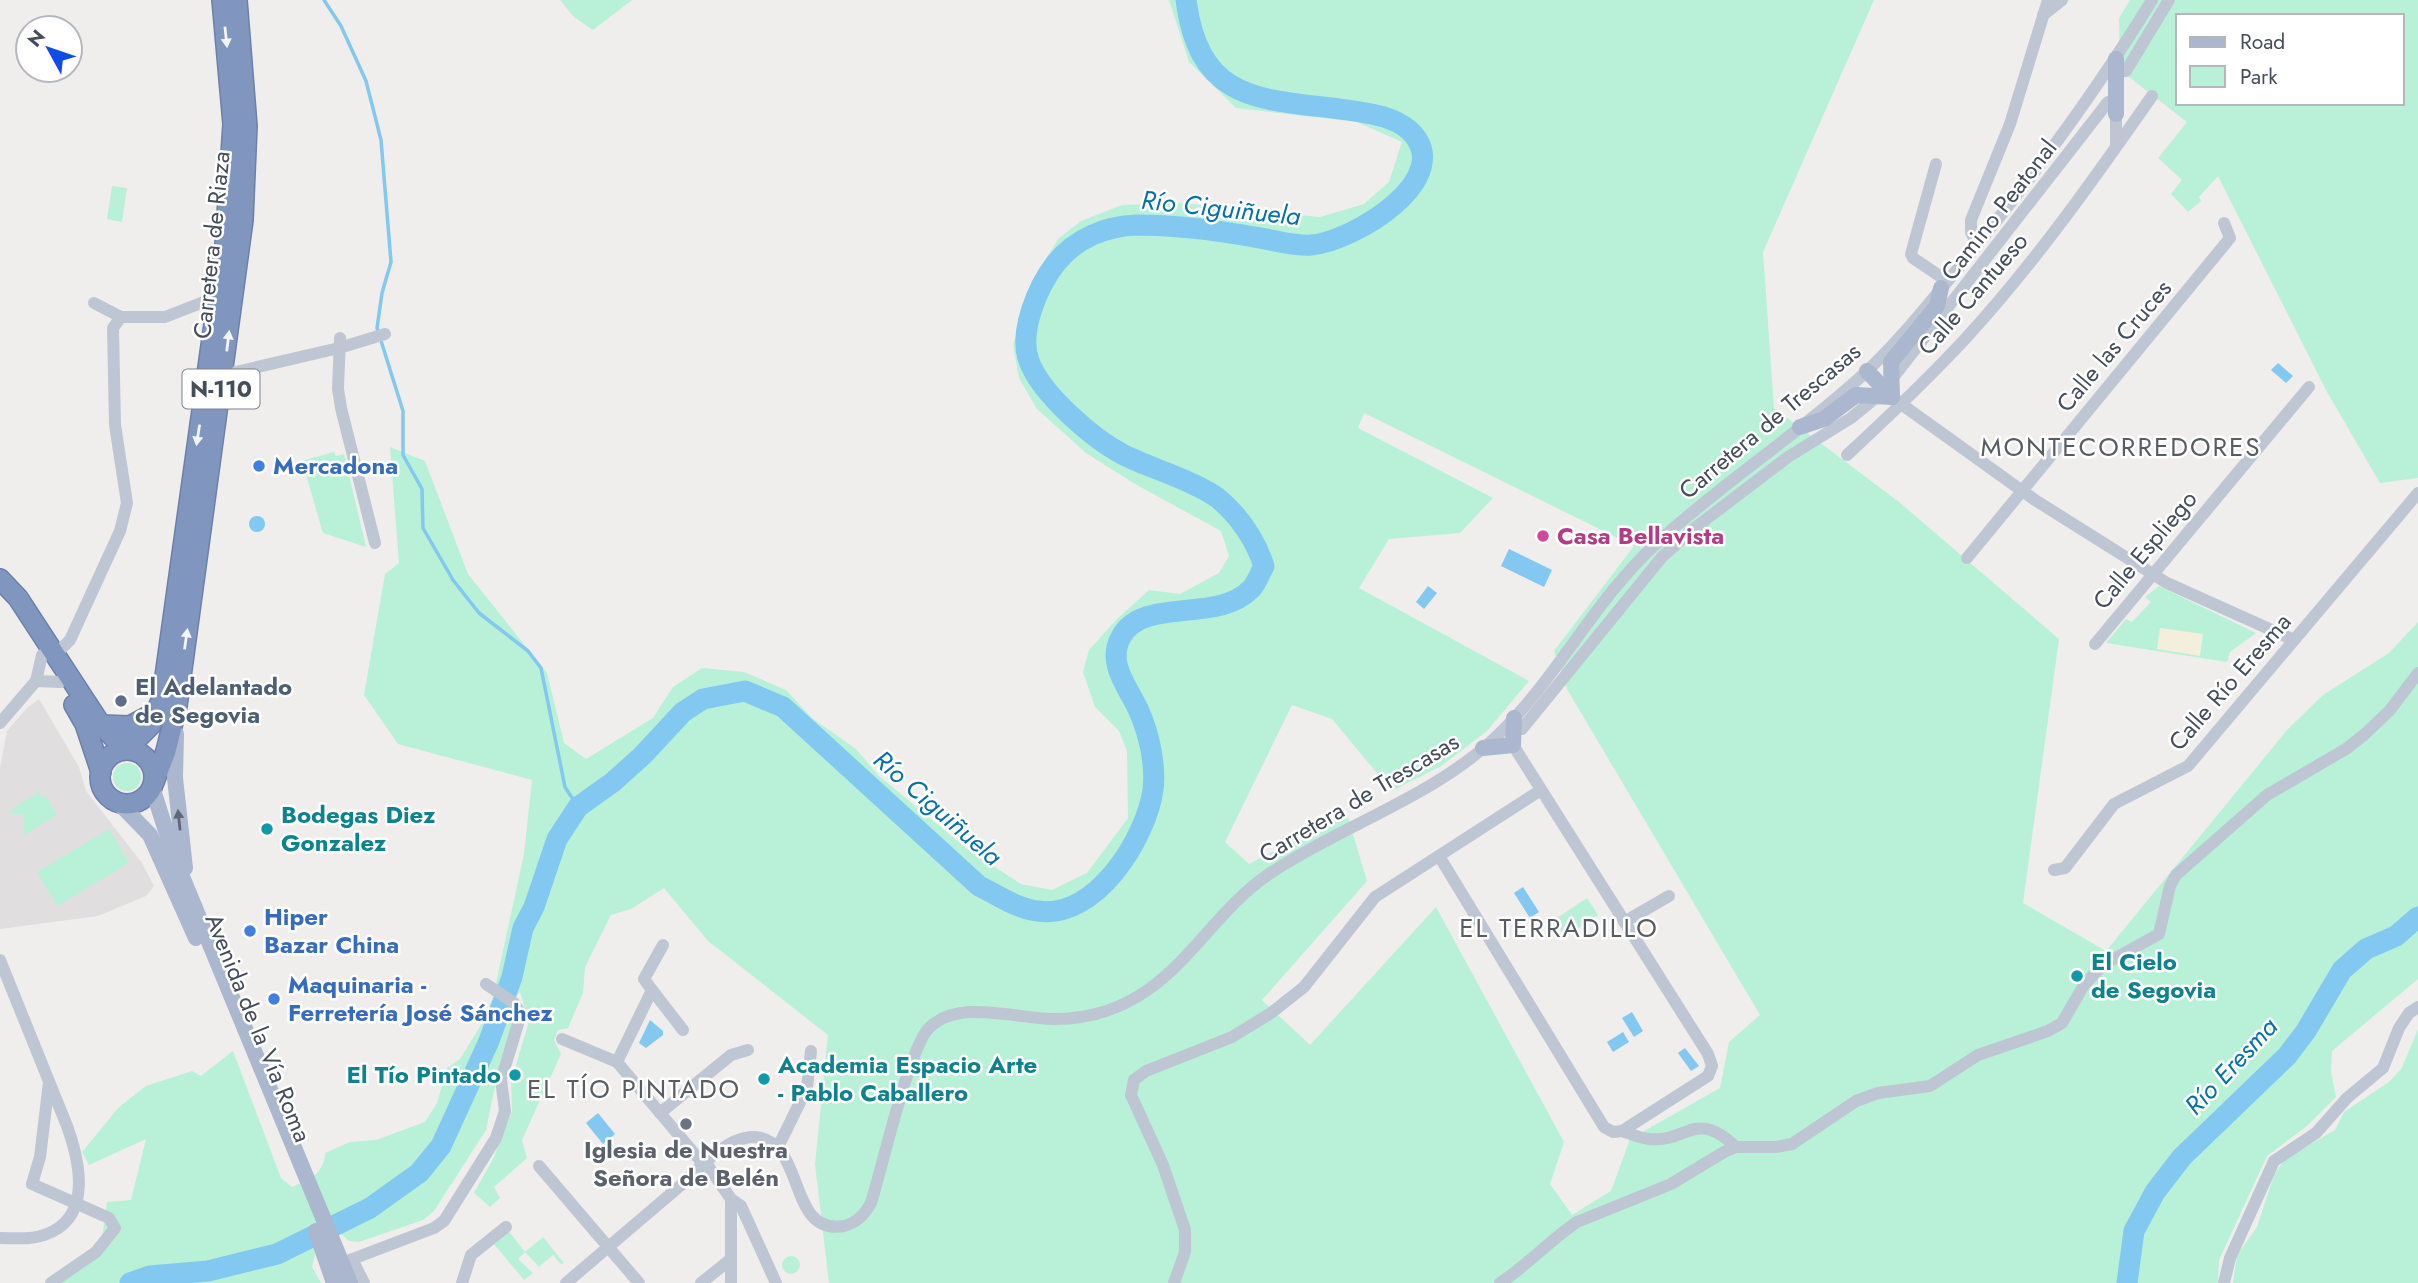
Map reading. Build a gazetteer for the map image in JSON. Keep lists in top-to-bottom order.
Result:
{
  "streets": {
    "highway": ["Carretera de Riaza", "N-110"],
    "main road": ["Avenida de la Vía Roma"],
    "street": [
      "Camino Peatonal",
      "Calle Cantueso",
      "Calle las Cruces",
      "Carretera de Trescasas",
      "Calle Espliego",
      "Calle Río Eresma"
    ]
  },
  "crossings": [
    ["Carretera de Riaza", "Avenida de la Vía Roma"]
  ],
  "districts": ["MONTECORREDORES", "EL TERRADILLO", "EL TÍO PINTADO"],
  "water": ["Río Ciguiñuela", "Río Eresma"],
  "places": [
    "Mercadona",
    "Casa Bellavista",
    "El Adelantado de Segovia",
    "Bodegas Diez Gonzalez",
    "Hiper Bazar China",
    "El Cielo de Segovia",
    "Maquinaria - Ferretería José Sánchez",
    "El Tío Pintado",
    "Academia Espacio Arte - Pablo Caballero",
    "Iglesia de Nuestra Señora de Belén"
  ],
  "legend": ["Road", "Park"],
  "north": "top left"
}
